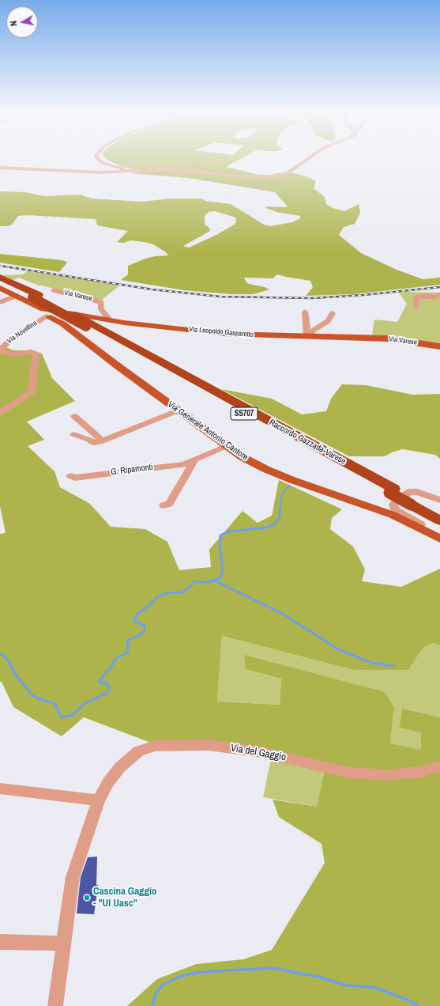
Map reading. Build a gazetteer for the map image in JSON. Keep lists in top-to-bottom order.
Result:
{
  "streets": {
    "highway": ["SS707", "Raccordo Gazzada-Varese"],
    "main road": ["Via Varese", "Via Leopoldo Gasparotto", "Via Generale Antonio Cantore"],
    "street": ["Via Novellina", "G. Ripamonti", "Via del Gaggio"]
  },
  "crossings": [
    ["Via Varese", "Via Leopoldo Gasparotto"],
    ["Via Novellina", "Via Leopoldo Gasparotto"],
    ["Via Novellina", "Via Generale Antonio Cantore"],
    ["Via Leopoldo Gasparotto", "Via Generale Antonio Cantore"],
    ["Via Leopoldo Gasparotto", "Raccordo Gazzada-Varese"],
    ["Via Generale Antonio Cantore", "G. Ripamonti"]
  ],
  "places": ["Cascina Gaggio - \"Ul Uasc\""],
  "north": "left"
}
